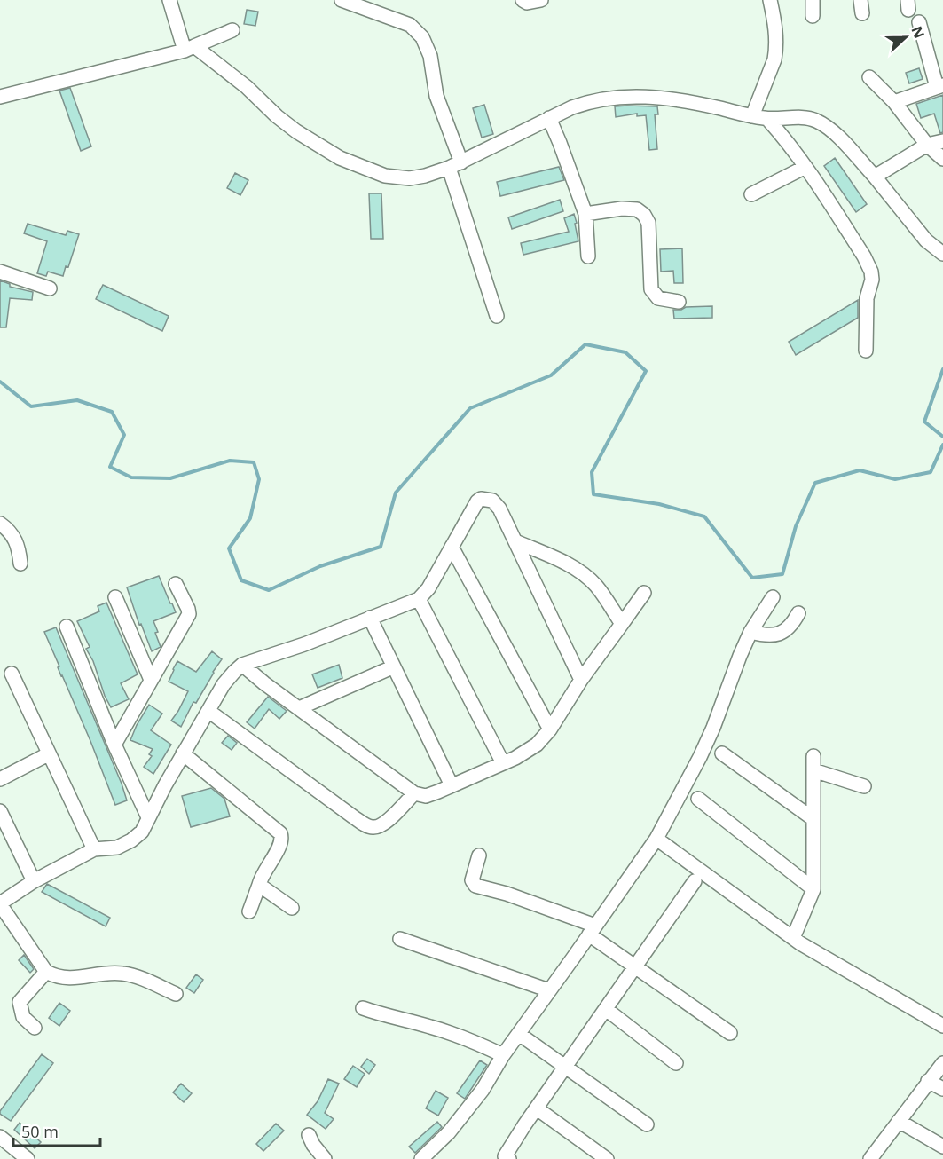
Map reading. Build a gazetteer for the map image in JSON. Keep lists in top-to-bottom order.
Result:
{
  "scale_bar": "50 m",
  "north": "right"
}
